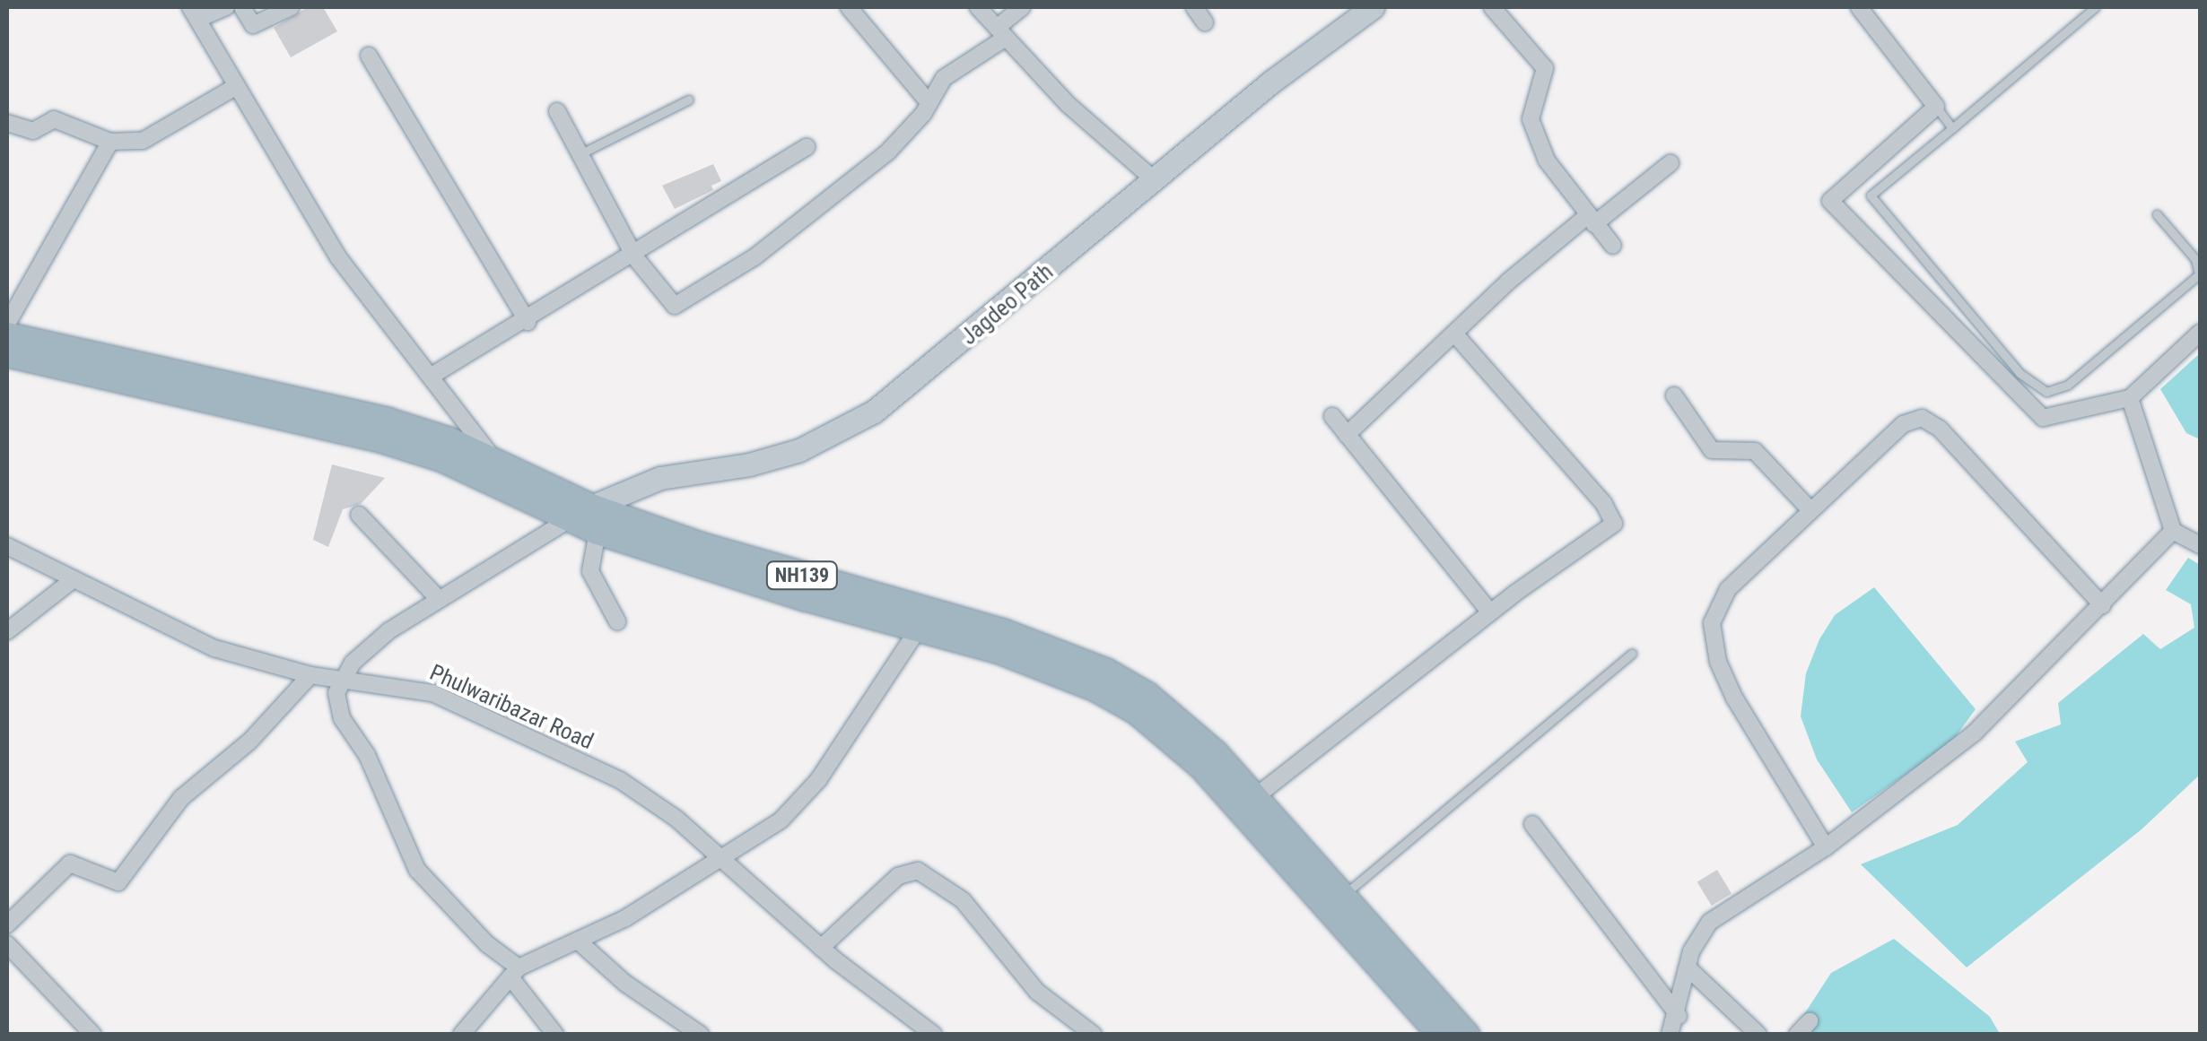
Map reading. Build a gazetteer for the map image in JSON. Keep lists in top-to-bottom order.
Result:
{
  "streets": {
    "highway": ["NH139"],
    "main road": ["Jagdeo Path"],
    "street": ["Phulwaribazar Road"]
  },
  "crossings": [
    ["Jagdeo Path", "NH139"]
  ]
}
